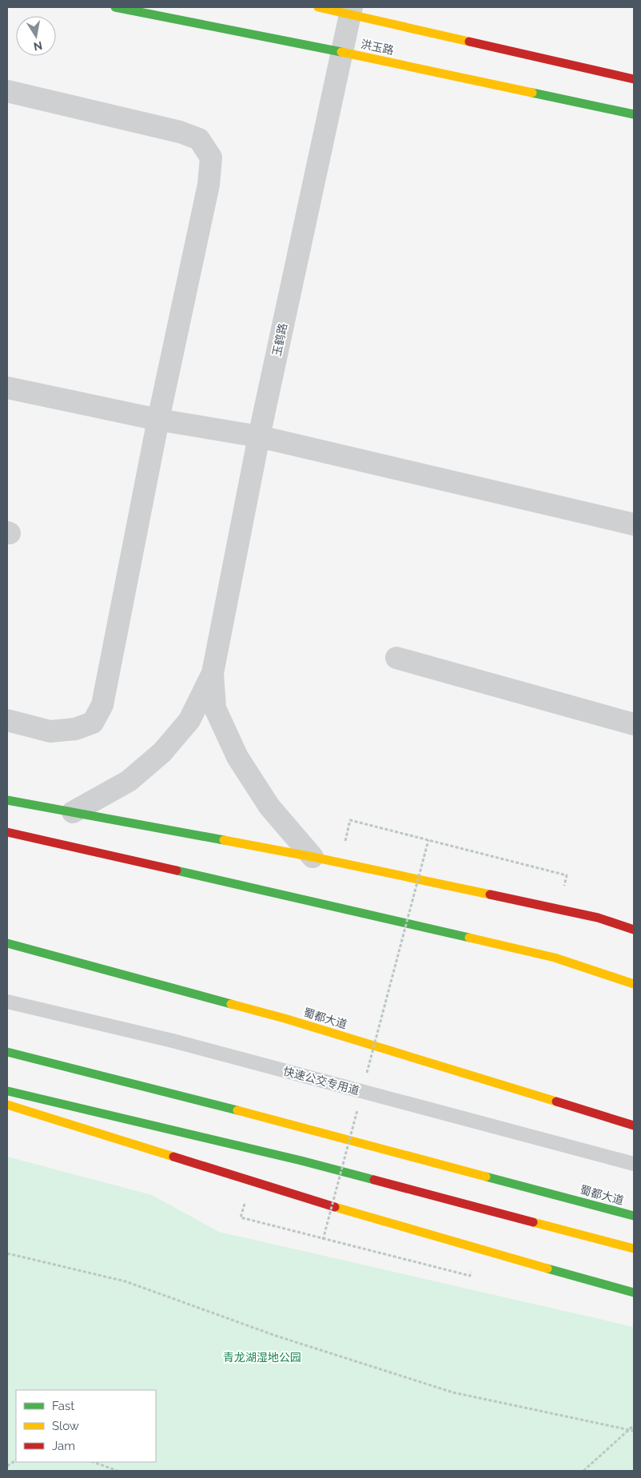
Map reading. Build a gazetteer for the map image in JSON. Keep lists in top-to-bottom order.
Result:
{
  "streets": {
    "main road": ["洪玉路", "蜀都大道"],
    "street": ["玉鹤路"],
    "lane": ["快速公交专用道"]
  },
  "crossings": [
    ["洪玉路", "玉鹤路"]
  ],
  "parks": ["青龙湖湿地公园"],
  "legend": ["Fast", "Slow", "Jam"],
  "north": "bottom"
}
